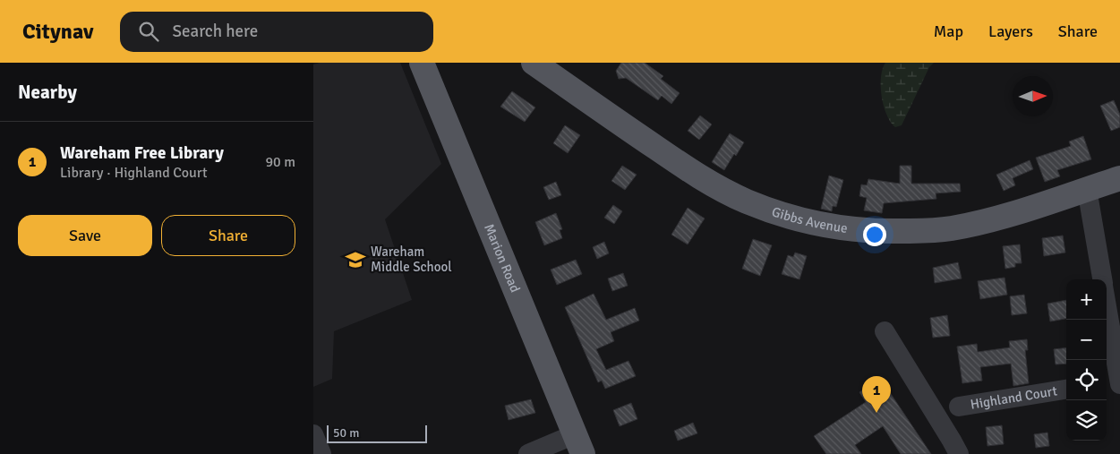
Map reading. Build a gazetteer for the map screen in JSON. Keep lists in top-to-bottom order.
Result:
{
  "streets": {
    "main road": ["Gibbs Avenue", "Marion Road"],
    "street": ["Highland Court"]
  },
  "places": {
    "school or university": ["Wareham Middle School"]
  },
  "scale_bar": "50 m",
  "north": "right",
  "page": {
    "header": "Citynav",
    "search": "Search here",
    "nav": ["Map", "Layers", "Share"],
    "heading": "Nearby",
    "list": [
      {
        "mark": "1",
        "name": "Wareham Free Library",
        "note": "Library · Highland Court",
        "value": "90 m"
      }
    ],
    "buttons": ["Save", "Share"],
    "map_buttons": ["+", "−"],
    "pins": "1",
    "scale": "50 m"
  }
}
